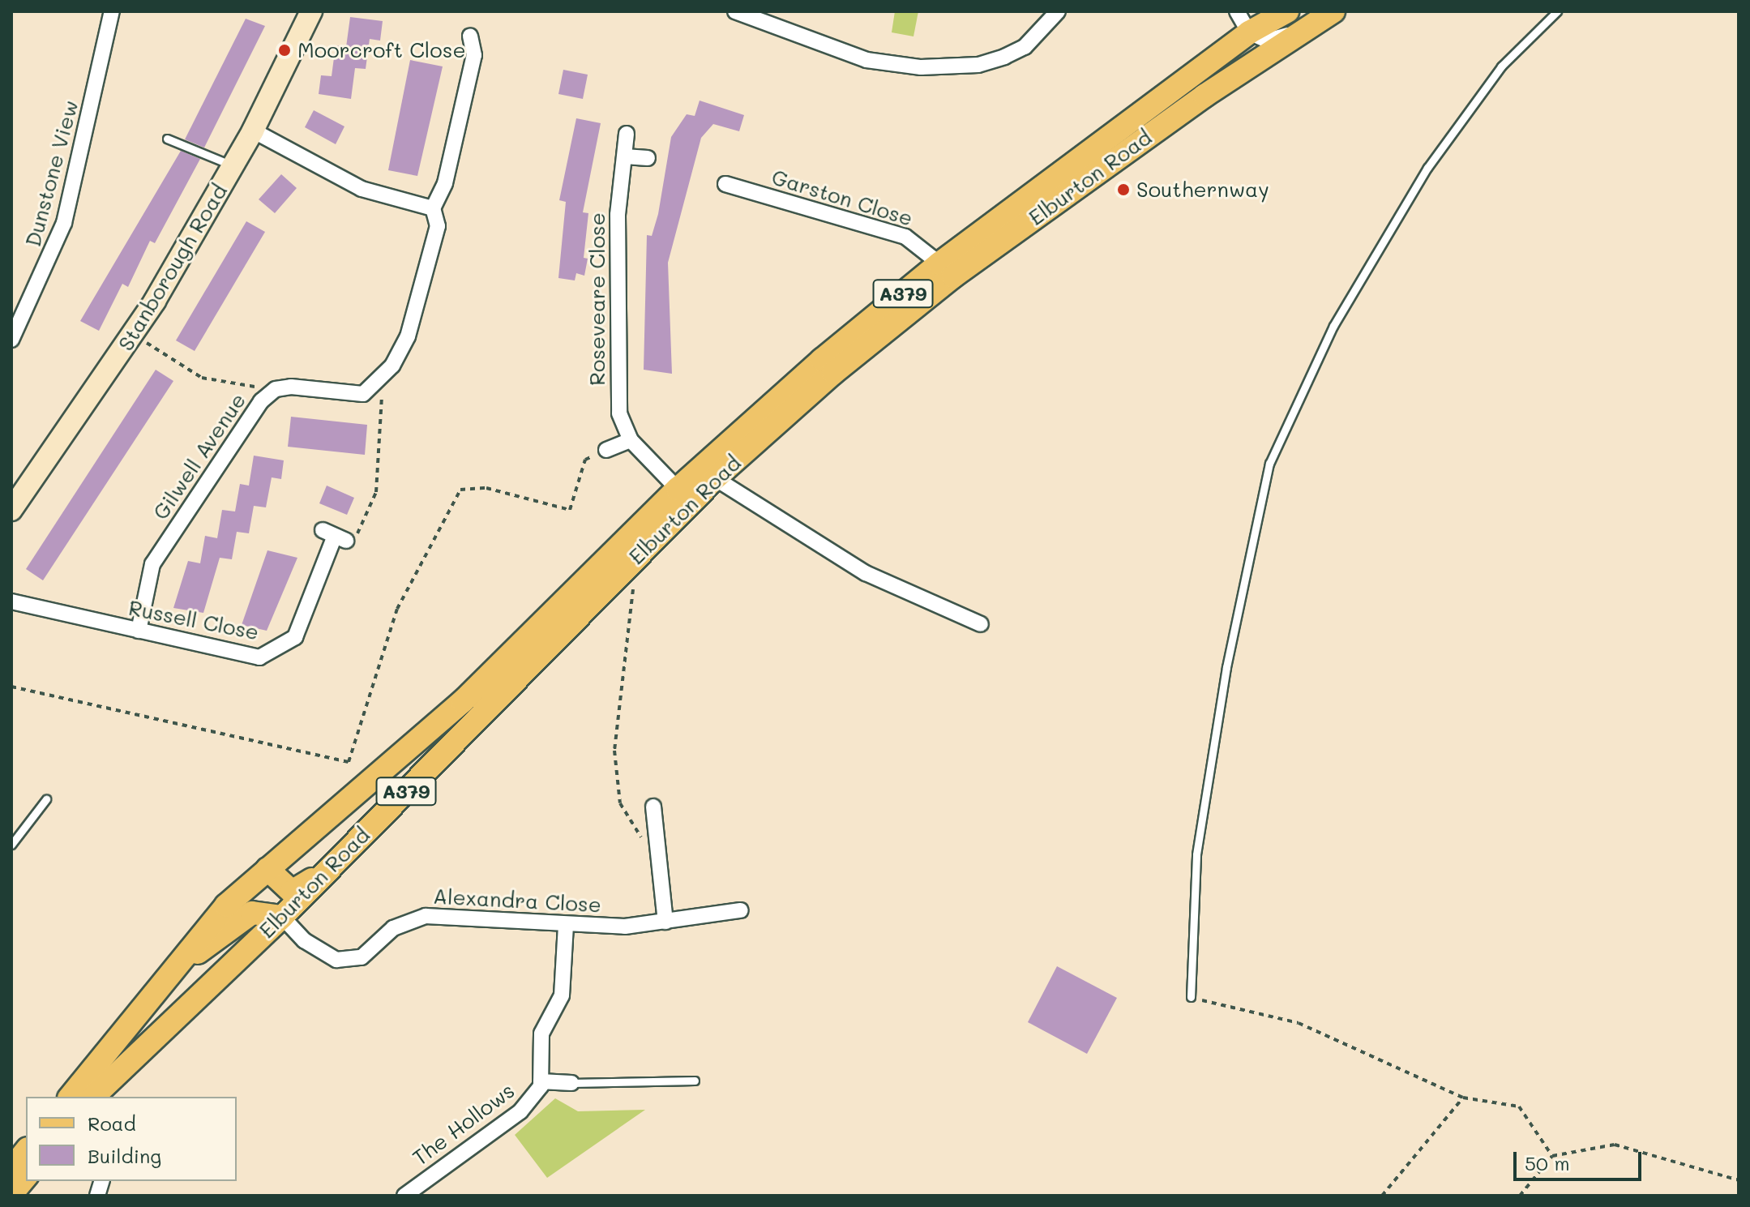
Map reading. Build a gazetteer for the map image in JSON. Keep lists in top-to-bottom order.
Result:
{
  "streets": {
    "main road": ["Elburton Road", "A379"],
    "street": [
      "Dunstone View",
      "Garston Close",
      "Stanborough Road",
      "Roseveare Close",
      "Gilwell Avenue",
      "Russell Close",
      "Alexandra Close",
      "The Hollows"
    ]
  },
  "crossings": [
    ["Elburton Road", "Garston Close"],
    ["Elburton Road", "A379"],
    ["Elburton Road", "Roseveare Close"],
    ["Elburton Road", "Alexandra Close"],
    ["A379", "Alexandra Close"],
    ["Gilwell Avenue", "Russell Close"],
    ["Alexandra Close", "The Hollows"]
  ],
  "places": ["Moorcroft Close", "Southernway"],
  "legend": ["Road", "Building"],
  "scale_bar": "50 m"
}
